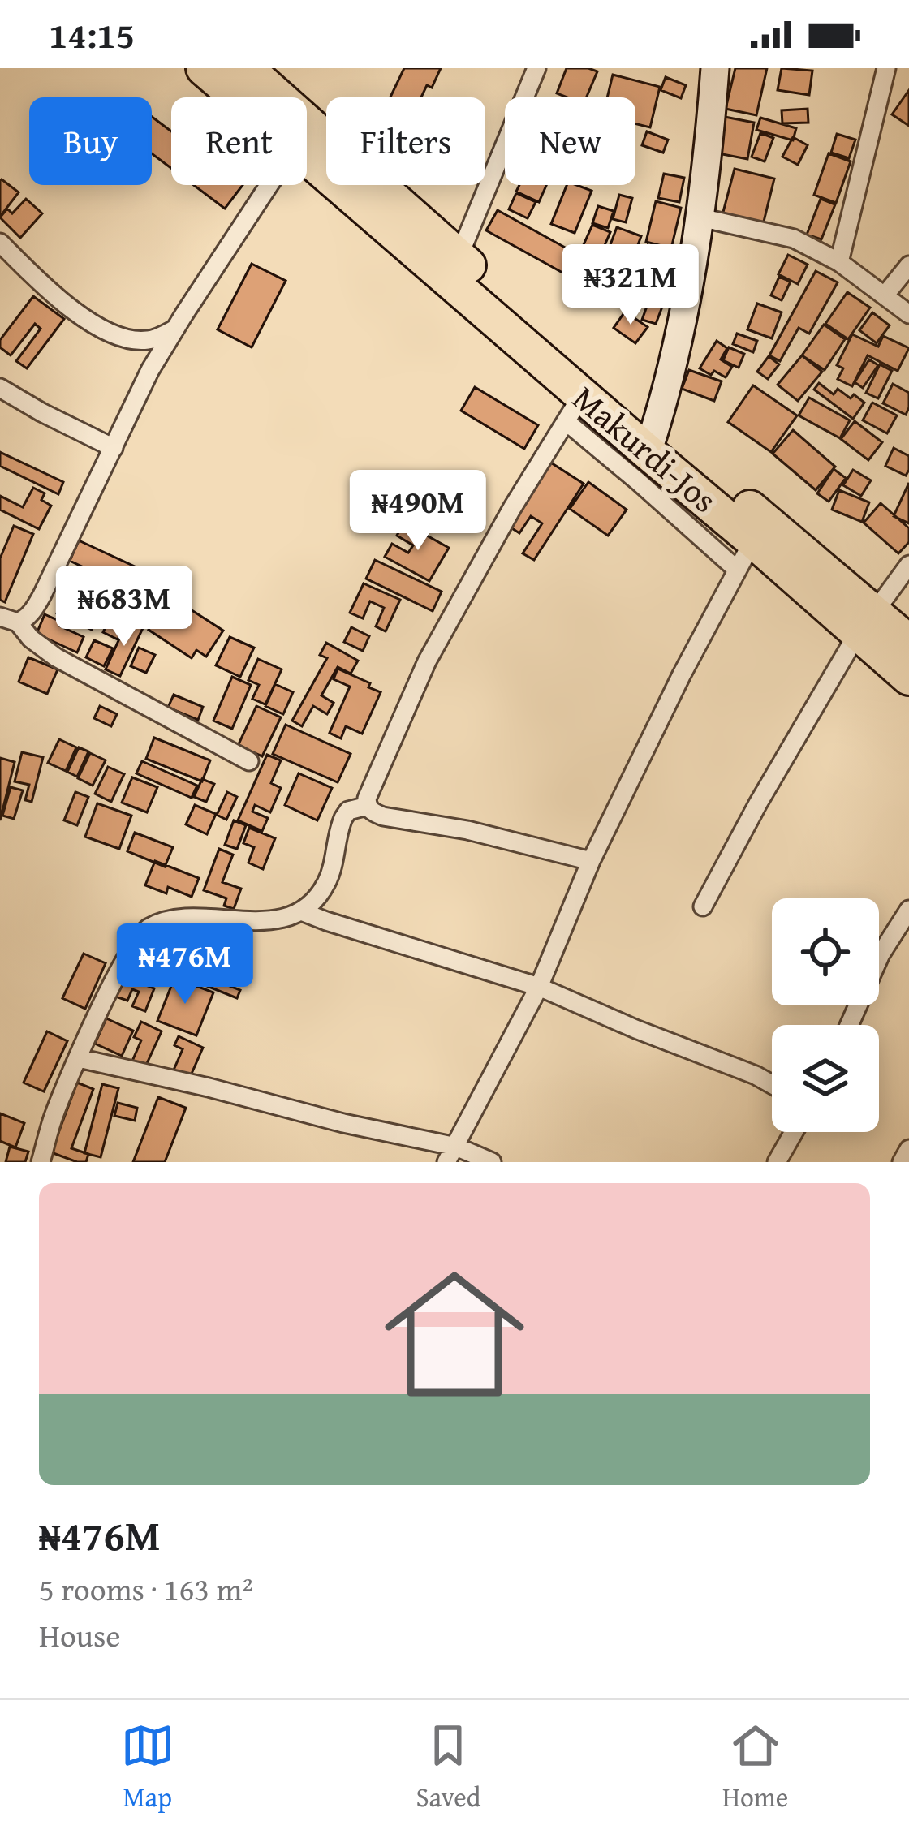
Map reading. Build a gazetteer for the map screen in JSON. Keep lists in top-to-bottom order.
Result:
{
  "streets": {
    "highway": ["Makurdi-Jos"]
  },
  "page": {
    "status": "14:15",
    "chip": [
      "Buy",
      "Rent",
      "Filters",
      "New"
    ],
    "price": [
      "₦321M",
      "₦490M",
      "₦683M",
      "₦476M"
    ],
    "list": [
      {
        "name": "₦476M",
        "note": "5 rooms · 163 m² · House"
      }
    ],
    "tabs": ["Map", "Saved", "Home"]
  }
}
